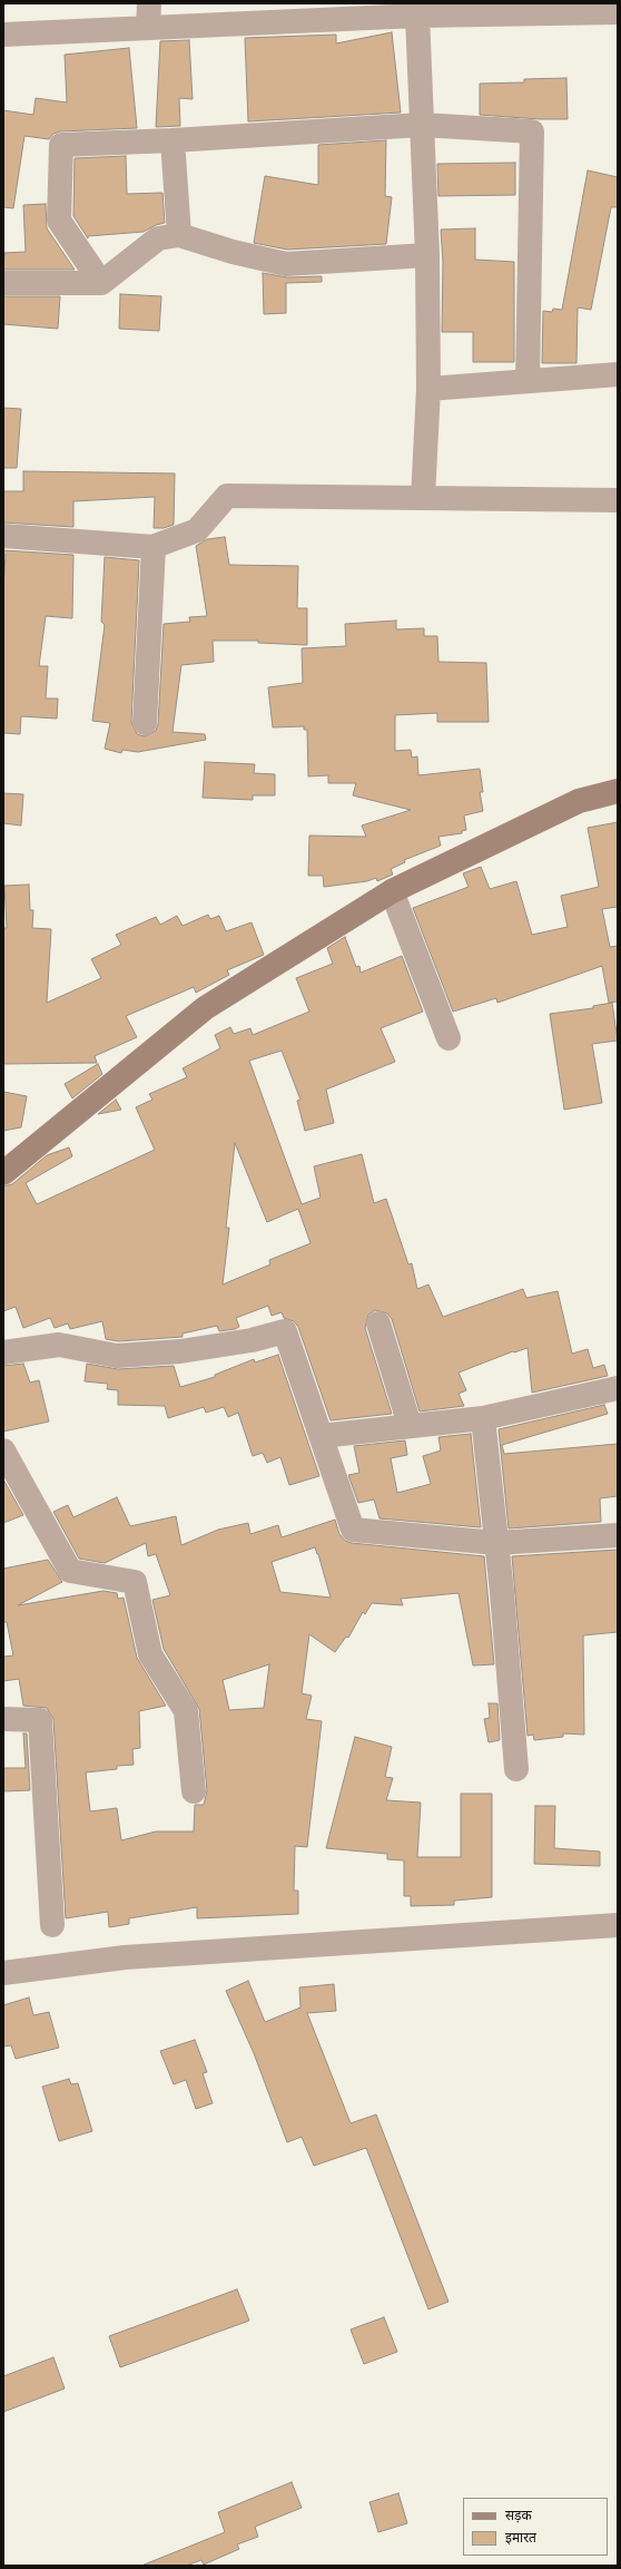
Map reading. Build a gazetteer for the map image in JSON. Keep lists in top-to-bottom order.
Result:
{
  "legend": ["सड़क", "इमारत"]
}
